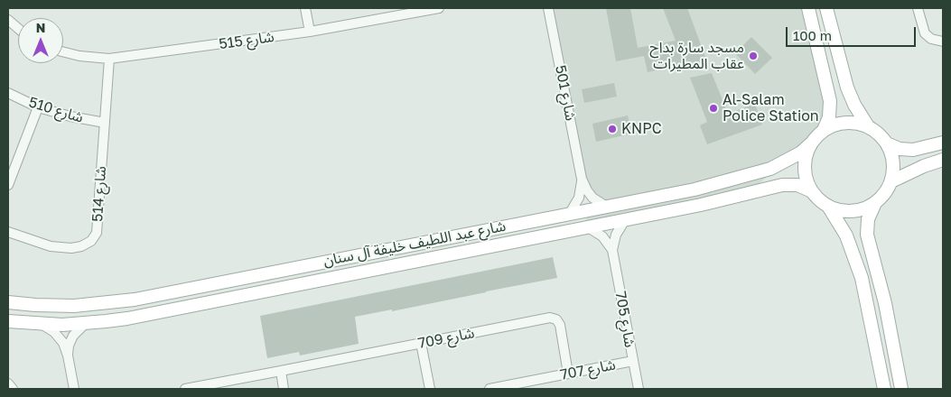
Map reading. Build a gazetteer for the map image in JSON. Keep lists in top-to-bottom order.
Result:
{
  "streets": {
    "street": [
      "شارع 515",
      "شارع 501",
      "شارع 510",
      "شارع 514",
      "شارع عبد اللطيف خليفة آل سنان",
      "شارع 705",
      "شارع 709",
      "شارع 707"
    ]
  },
  "crossings": [
    ["شارع 515", "شارع 514"],
    ["شارع 501", "شارع عبد اللطيف خليفة آل سنان"],
    ["شارع 510", "شارع 514"],
    ["شارع عبد اللطيف خليفة آل سنان", "شارع 705"],
    ["شارع 705", "شارع 707"],
    ["شارع 709", "شارع 707"]
  ],
  "places": ["مسجد سارة بداح عقاب المطيرات", "Al-Salam Police Station", "KNPC"],
  "scale_bar": "100 m",
  "north": "top"
}
